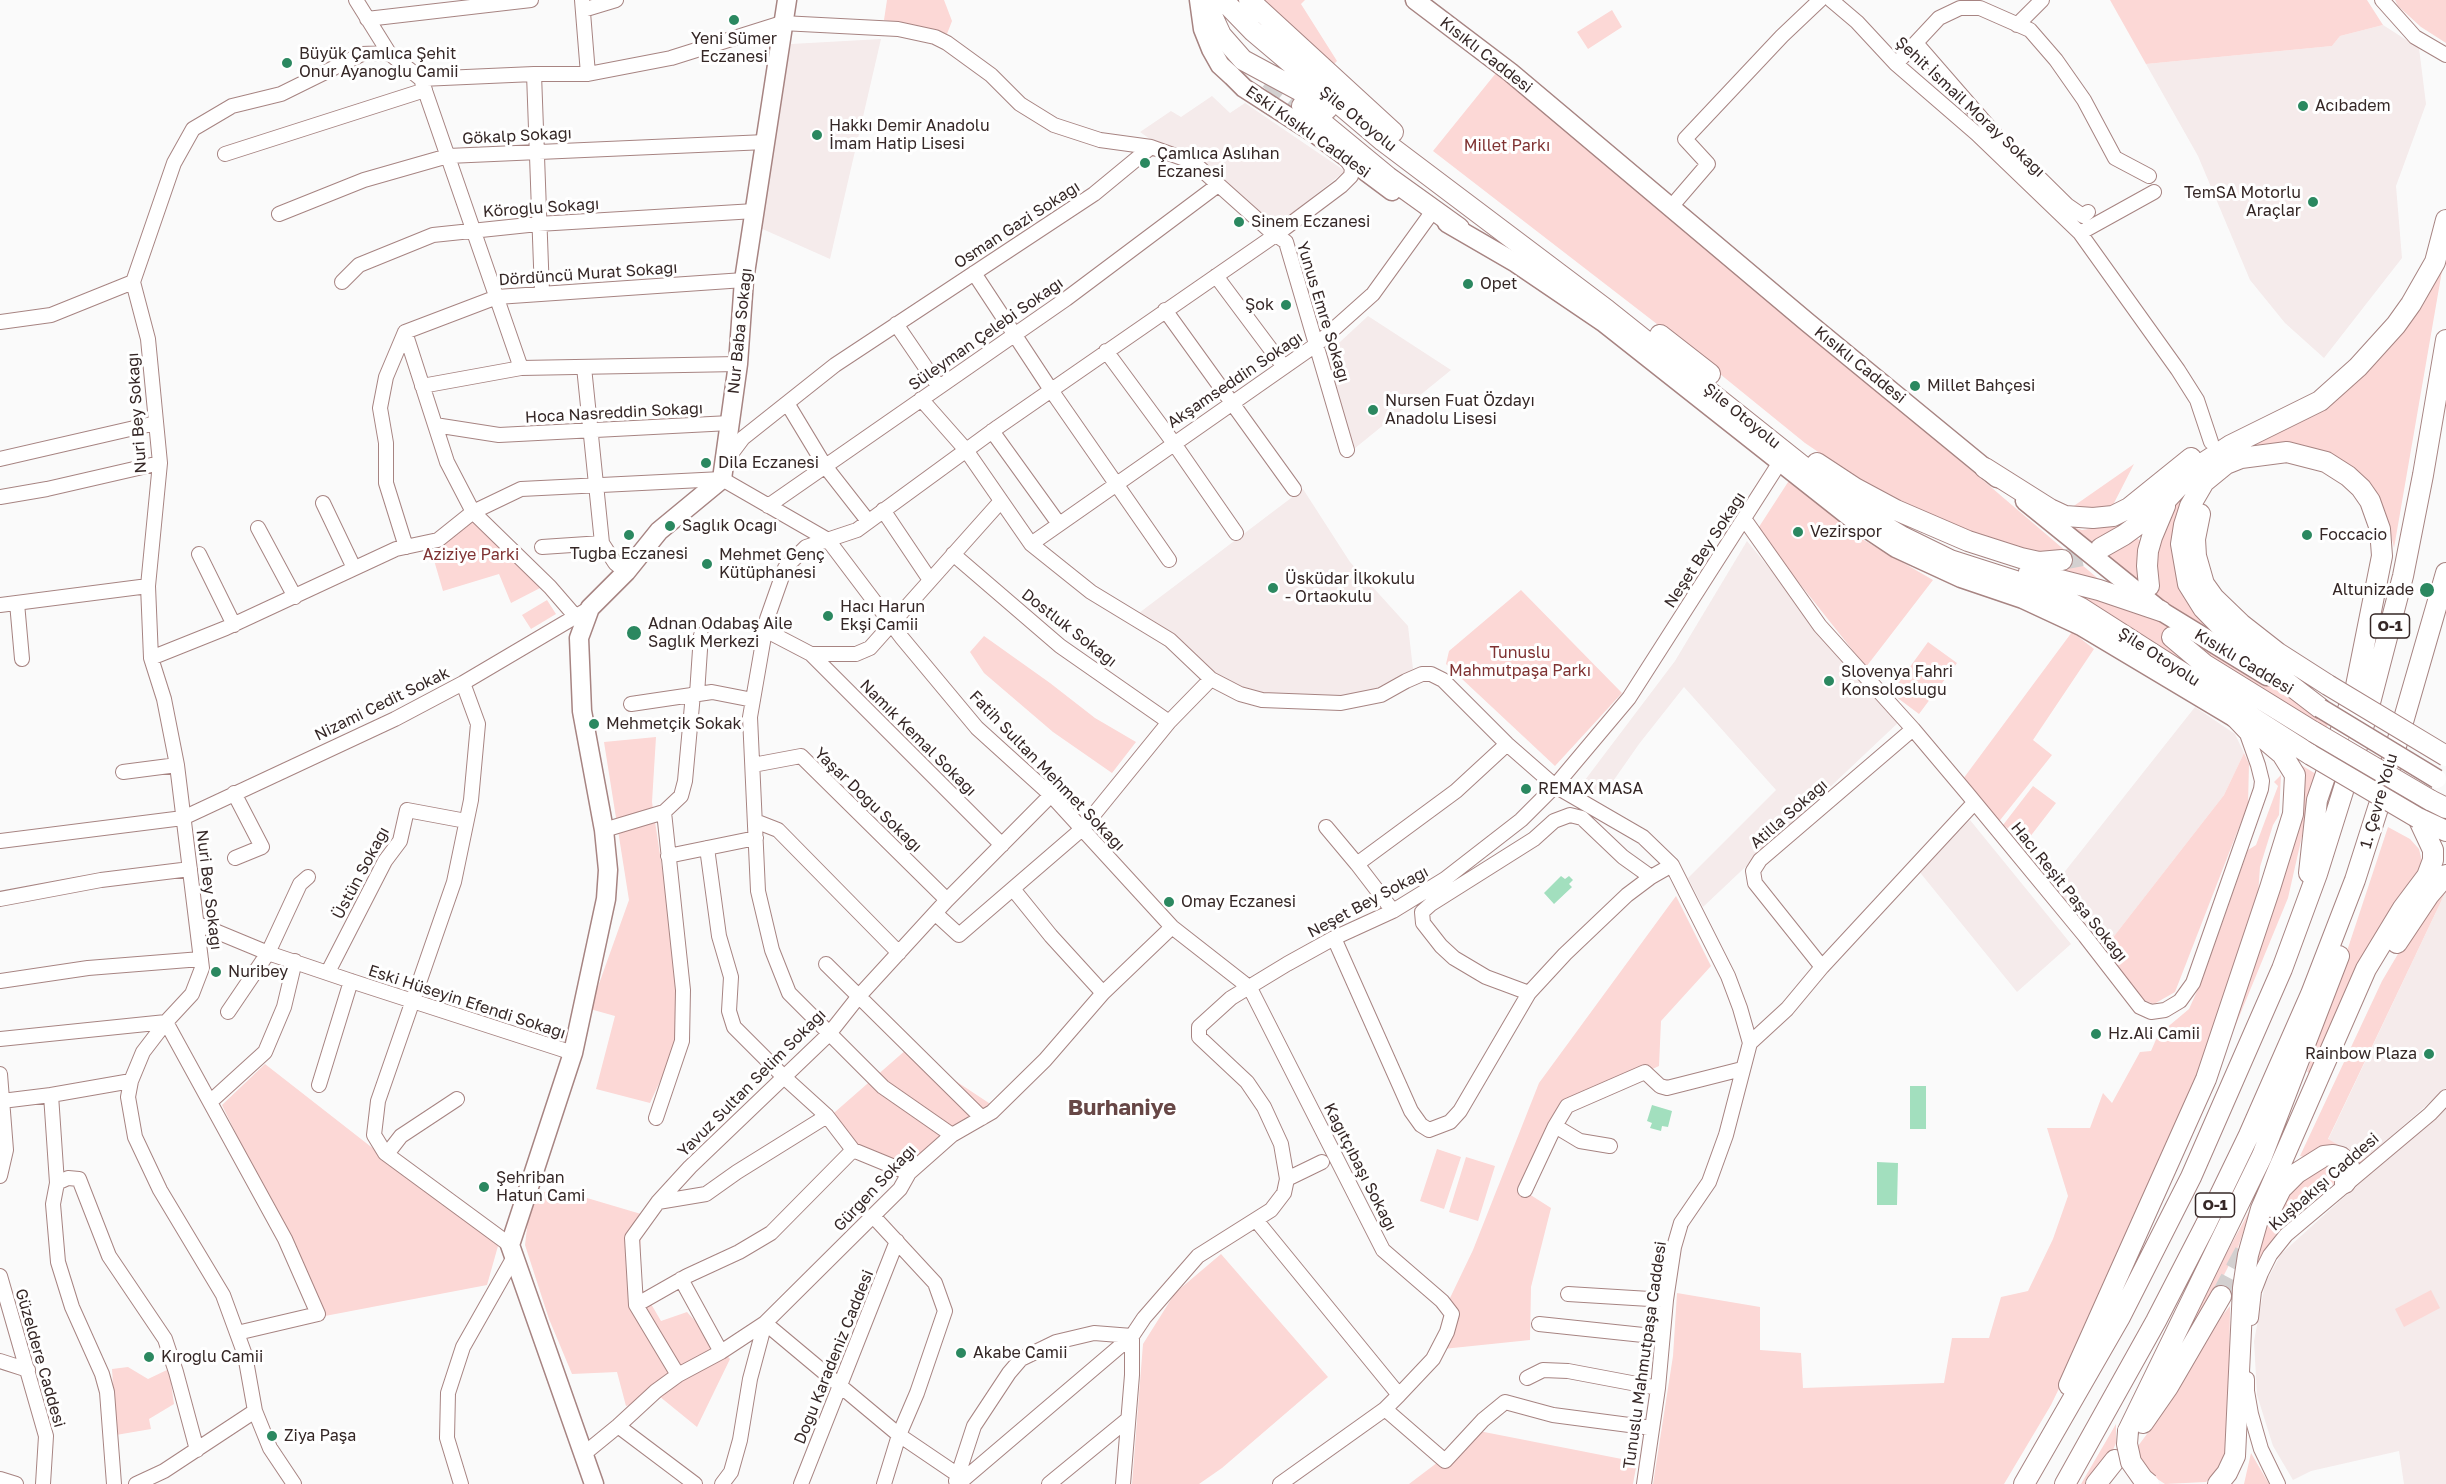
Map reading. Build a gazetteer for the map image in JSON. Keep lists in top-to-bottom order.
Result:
{
  "streets": {
    "highway": ["Şile Otoyolu", "O-1", "1. Çevre Yolu"],
    "main road": ["Kısıklı Caddesi", "Eski Kısıklı Caddesi", "Nur Baba Sokağı"],
    "street": [
      "Şehit İsmail Moray Sokağı",
      "Gökalp Sokağı",
      "Köroğlu Sokağı",
      "Osman Gazi Sokağı",
      "Dördüncü Murat Sokağı",
      "Yunus Emre Sokağı",
      "Süleyman Çelebi Sokağı",
      "Akşamseddin Sokağı",
      "Nuri Bey Sokağı",
      "Hoca Nasreddin Sokağı",
      "Neşet Bey Sokağı",
      "Dostluk Sokağı",
      "Nizami Cedit Sokak",
      "Namık Kemal Sokağı",
      "Fatih Sultan Mehmet Sokağı",
      "Yaşar Doğu Sokağı",
      "Atilla Sokağı",
      "Üstün Sokağı",
      "Hacı Reşit Paşa Sokağı",
      "Eski Hüseyin Efendi Sokağı",
      "Yavuz Sultan Selim Sokağı",
      "Kağıtçıbaşı Sokağı",
      "Kuşbakışı Caddesi",
      "Gürgen Sokağı",
      "Tunuslu Mahmutpaşa Caddesi",
      "Doğu Karadeniz Caddesi",
      "Güzeldere Caddesi"
    ]
  },
  "crossings": [
    ["Kısıklı Caddesi", "Şile Otoyolu"],
    ["Şile Otoyolu", "Eski Kısıklı Caddesi"],
    ["Eski Kısıklı Caddesi", "Akşamseddin Sokağı"],
    ["Eski Kısıklı Caddesi", "Neşet Bey Sokağı"],
    ["Eski Kısıklı Caddesi", "Hacı Reşit Paşa Sokağı"],
    ["Gökalp Sokağı", "Nur Baba Sokağı"],
    ["Köroğlu Sokağı", "Nur Baba Sokağı"],
    ["Osman Gazi Sokağı", "Yunus Emre Sokağı"],
    ["Osman Gazi Sokağı", "Nur Baba Sokağı"],
    ["Osman Gazi Sokağı", "Fatih Sultan Mehmet Sokağı"],
    ["Dördüncü Murat Sokağı", "Nur Baba Sokağı"],
    ["Yunus Emre Sokağı", "Nur Baba Sokağı"],
    ["Yunus Emre Sokağı", "Süleyman Çelebi Sokağı"],
    ["Yunus Emre Sokağı", "Akşamseddin Sokağı"],
    ["Nur Baba Sokağı", "Hoca Nasreddin Sokağı"],
    ["Nur Baba Sokağı", "Fatih Sultan Mehmet Sokağı"],
    ["Süleyman Çelebi Sokağı", "Fatih Sultan Mehmet Sokağı"],
    ["Nuri Bey Sokağı", "Nizami Cedit Sokak"],
    ["Nuri Bey Sokağı", "Eski Hüseyin Efendi Sokağı"],
    ["Neşet Bey Sokağı", "Fatih Sultan Mehmet Sokağı"],
    ["Neşet Bey Sokağı", "Hacı Reşit Paşa Sokağı"],
    ["Neşet Bey Sokağı", "Kağıtçıbaşı Sokağı"],
    ["O-1", "1. Çevre Yolu"],
    ["Namık Kemal Sokağı", "Yavuz Sultan Selim Sokağı"],
    ["Fatih Sultan Mehmet Sokağı", "Yavuz Sultan Selim Sokağı"],
    ["Fatih Sultan Mehmet Sokağı", "Kağıtçıbaşı Sokağı"],
    ["Fatih Sultan Mehmet Sokağı", "Gürgen Sokağı"],
    ["Yaşar Doğu Sokağı", "Yavuz Sultan Selim Sokağı"],
    ["Atilla Sokağı", "Hacı Reşit Paşa Sokağı"],
    ["Üstün Sokağı", "Eski Hüseyin Efendi Sokağı"],
    ["Yavuz Sultan Selim Sokağı", "Gürgen Sokağı"]
  ],
  "districts": ["Burhaniye"],
  "parks": ["Millet Parkı", "Aziziye Parki", "Tunuslu Mahmutpaşa Parkı"],
  "places": [
    "Yeni Sümer Eczanesi",
    "Büyük Çamlıca Şehit Onur Ayanoğlu Camii",
    "Acıbadem",
    "Hakkı Demir Anadolu İmam Hatip Lisesi",
    "Çamlıca Aslıhan Eczanesi",
    "TemSA Motorlu Araçlar",
    "Sinem Eczanesi",
    "Opet",
    "Şok",
    "Millet Bahçesi",
    "Nursen Fuat Özdayı Anadolu Lisesi",
    "Dila Eczanesi",
    "Sağlık Ocağı",
    "Vezirspor",
    "Tuğba Eczanesi",
    "Foccacio",
    "Mehmet Genç Kütüphanesi",
    "Üsküdar İlkokulu - Ortaokulu",
    "Altunizade",
    "Hacı Harun Ekşi Camii",
    "Adnan Odabaş Aile Sağlık Merkezi",
    "Slovenya Fahri Konsolosluğu",
    "Mehmetçik Sokak",
    "REMAX MASA",
    "Omay Eczanesi",
    "Nuribey",
    "Hz.Ali Camii",
    "Rainbow Plaza",
    "Şehriban Hatun Cami",
    "Akabe Camii",
    "Kıroğlu Camii",
    "Ziya Paşa"
  ]
}
